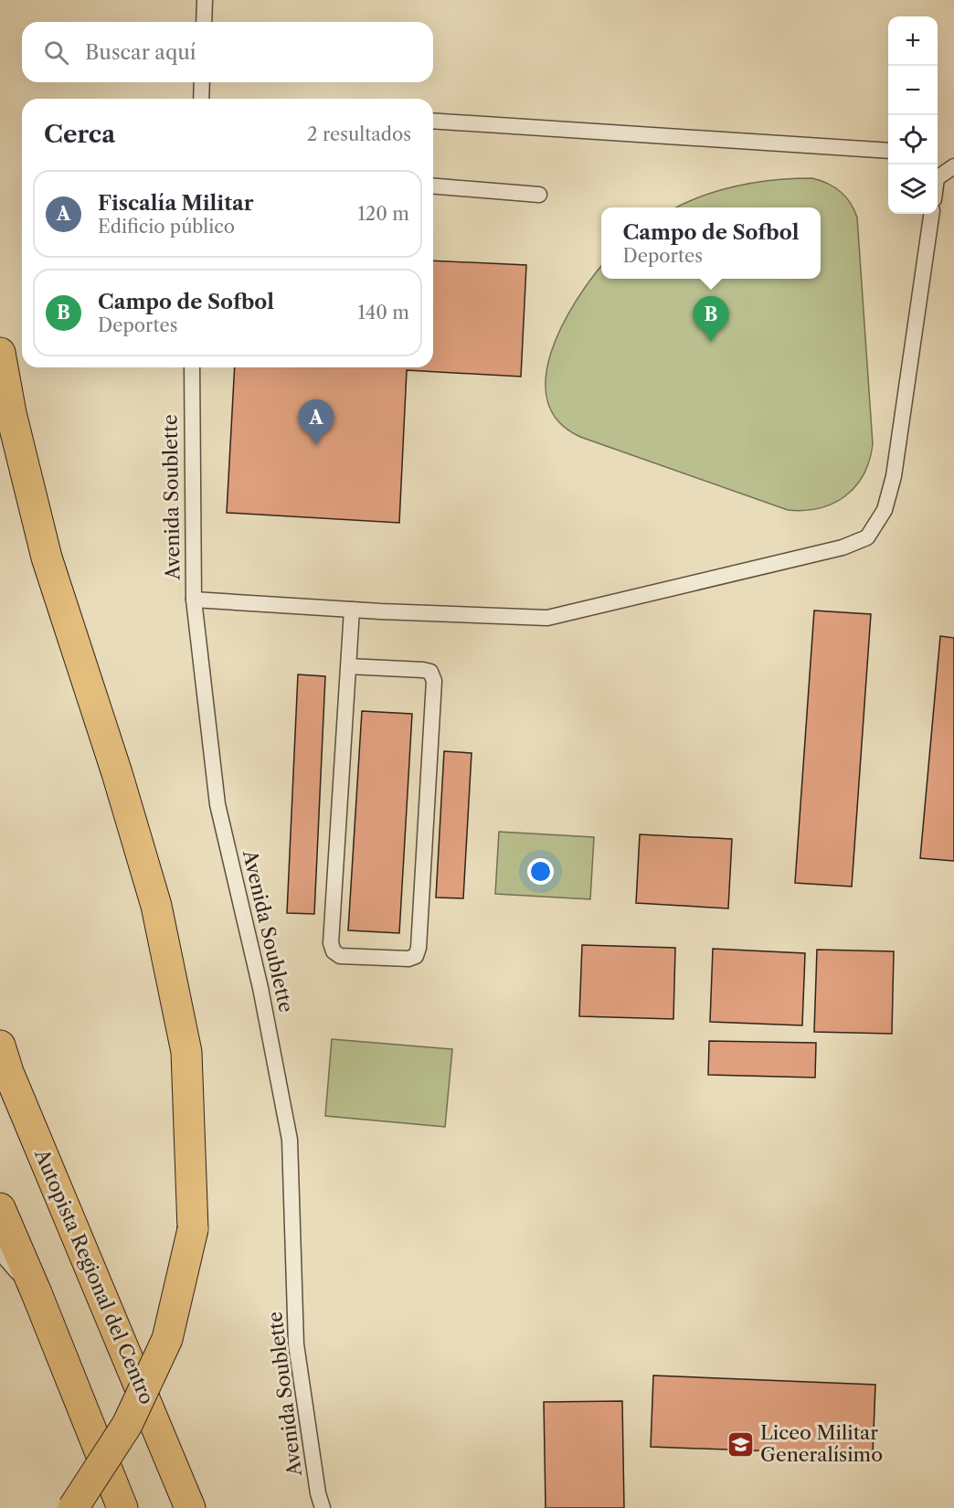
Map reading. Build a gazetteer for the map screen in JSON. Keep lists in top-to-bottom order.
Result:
{
  "streets": {
    "highway": ["Autopista Regional del Centro"],
    "lane": ["Avenida Soublette"]
  },
  "places": {
    "school or university": ["Liceo Militar Generalísimo"]
  },
  "page": {
    "map_buttons": ["+", "−"],
    "search": "Buscar aquí",
    "heading": ["Cerca", "2 resultados"],
    "list": [
      {
        "mark": "A",
        "name": "Fiscalía Militar",
        "note": "Edificio público",
        "value": "120 m"
      },
      {
        "mark": "B",
        "name": "Campo de Sofbol",
        "note": "Deportes",
        "value": "140 m"
      }
    ],
    "popup": ["Campo de Sofbol", "Deportes"],
    "pins": ["B", "A"]
  }
}
